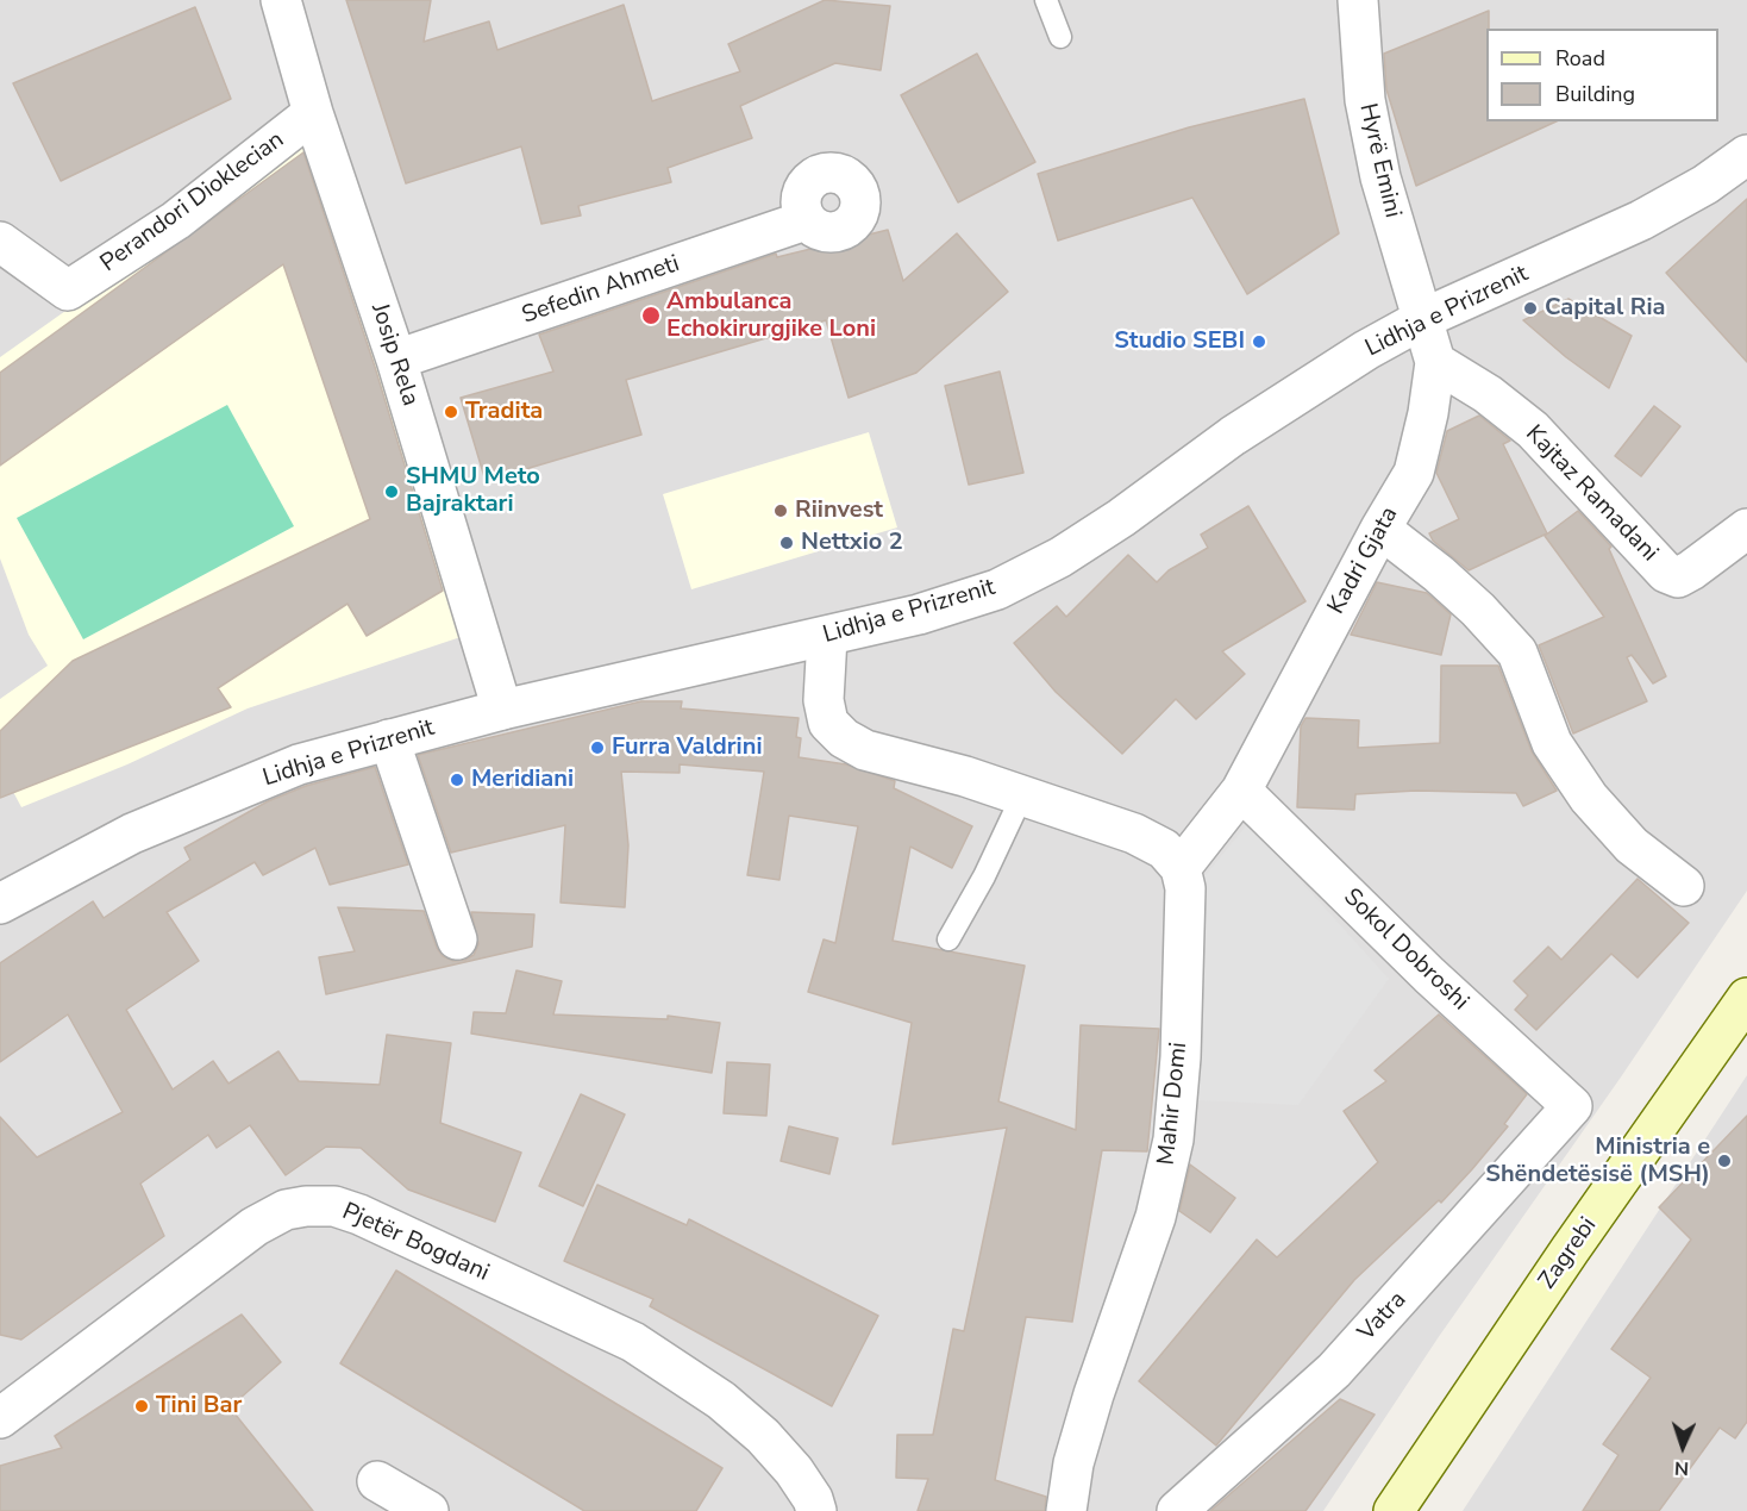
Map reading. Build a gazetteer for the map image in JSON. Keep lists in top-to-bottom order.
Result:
{
  "streets": {
    "main road": ["Zagrebi"],
    "street": [
      "Hyrë Emini",
      "Perandori Dioklecian",
      "Sefedin Ahmeti",
      "Lidhja e Prizrenit",
      "Josip Rela",
      "Kajtaz Ramadani",
      "Kadri Gjata",
      "Sokol Dobroshi",
      "Mahir Domi",
      "Pjetër Bogdani",
      "Vatra"
    ]
  },
  "crossings": [
    ["Hyrë Emini", "Lidhja e Prizrenit"],
    ["Hyrë Emini", "Kadri Gjata"],
    ["Perandori Dioklecian", "Josip Rela"],
    ["Sefedin Ahmeti", "Josip Rela"],
    ["Lidhja e Prizrenit", "Josip Rela"],
    ["Lidhja e Prizrenit", "Kadri Gjata"],
    ["Kajtaz Ramadani", "Kadri Gjata"],
    ["Kadri Gjata", "Sokol Dobroshi"],
    ["Sokol Dobroshi", "Vatra"]
  ],
  "places": [
    "Capital Ria",
    "Ambulanca Echokirurgjike Loni",
    "Studio SEBI",
    "Tradita",
    "SHMU Meto Bajraktari",
    "Riinvest",
    "Nettxio 2",
    "Furra Valdrini",
    "Meridiani",
    "Ministria e Shëndetësisë (MSH)",
    "Tini Bar"
  ],
  "legend": ["Road", "Building"],
  "north": "bottom"
}
